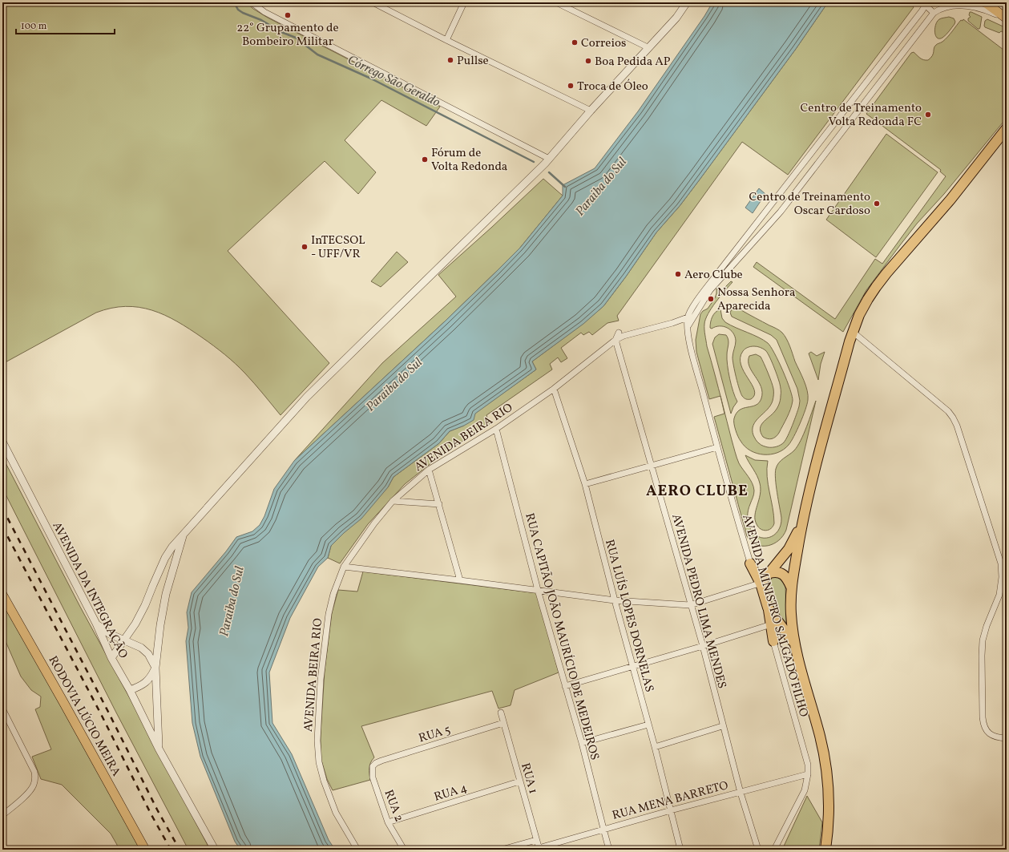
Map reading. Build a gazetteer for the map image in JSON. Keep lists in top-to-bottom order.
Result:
{
  "streets": {
    "main road": ["RODOVIA LÚCIO MEIRA"],
    "street": [
      "AVENIDA BEIRA RIO",
      "AVENIDA DA INTEGRAÇÃO",
      "AVENIDA PEDRO LIMA MENDES",
      "RUA LUÍS LOPES DORNELAS",
      "AVENIDA MINISTRO SALGADO FILHO",
      "RUA CAPITÃO JOÃO MAURÍCIO DE MEDEIROS",
      "RUA 5",
      "RUA 1",
      "RUA 4",
      "RUA MENA BARRETO",
      "RUA 2"
    ]
  },
  "crossings": [
    ["AVENIDA BEIRA RIO", "AVENIDA PEDRO LIMA MENDES"],
    ["AVENIDA BEIRA RIO", "RUA LUÍS LOPES DORNELAS"],
    ["AVENIDA BEIRA RIO", "AVENIDA MINISTRO SALGADO FILHO"],
    ["AVENIDA BEIRA RIO", "RUA CAPITÃO JOÃO MAURÍCIO DE MEDEIROS"],
    ["AVENIDA PEDRO LIMA MENDES", "RUA MENA BARRETO"],
    ["RUA LUÍS LOPES DORNELAS", "RUA MENA BARRETO"],
    ["AVENIDA MINISTRO SALGADO FILHO", "RUA MENA BARRETO"],
    ["RUA CAPITÃO JOÃO MAURÍCIO DE MEDEIROS", "RUA MENA BARRETO"],
    ["RUA 5", "RUA 1"],
    ["RUA 5", "RUA 2"],
    ["RUA 1", "RUA 4"],
    ["RUA 1", "RUA MENA BARRETO"],
    ["RUA 4", "RUA 2"]
  ],
  "districts": ["AERO CLUBE"],
  "water": ["Córrego São Geraldo", "Paraiba do Sul"],
  "places": [
    "22° Grupamento de Bombeiro Militar",
    "Correios",
    "Pullse",
    "Boa Pedida AP",
    "Troca de Óleo",
    "Centro de Treinamento Volta Redonda FC",
    "Fórum de Volta Redonda",
    "Centro de Treinamento Oscar Cardoso",
    "InTECSOL - UFF/VR",
    "Aero Clube",
    "Nossa Senhora Aparecida"
  ],
  "scale_bar": "100 m"
}
